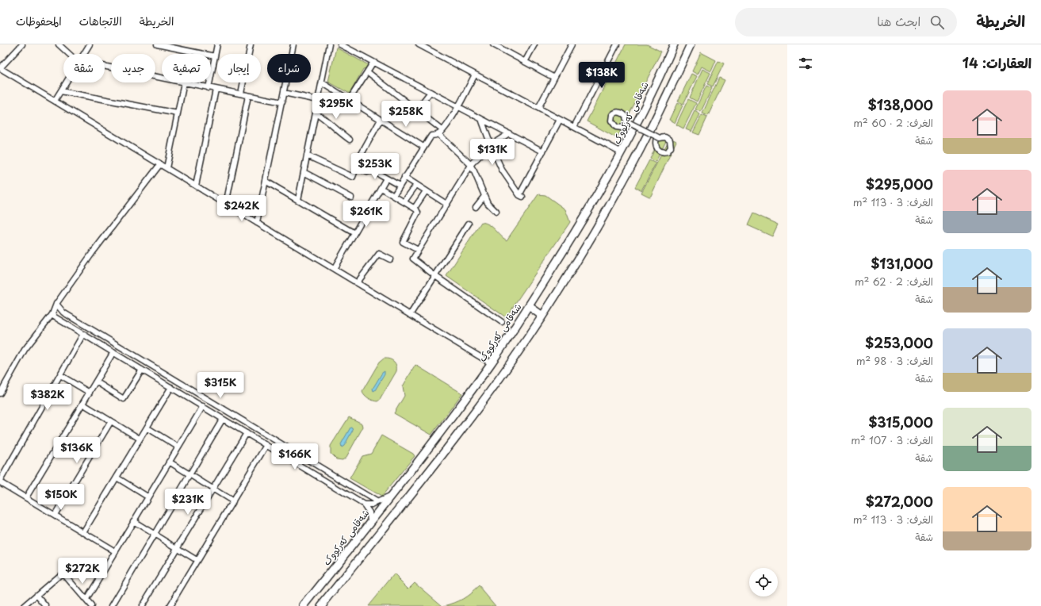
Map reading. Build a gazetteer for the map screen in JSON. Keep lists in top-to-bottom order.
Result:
{
  "streets": {
    "highway": ["شەقامی کەرکووک"]
  },
  "page": {
    "header": "الخريطة",
    "search": "ابحث هنا",
    "nav": ["الخريطة", "الاتجاهات", "المحفوظات"],
    "heading": "العقارات: 14",
    "chip": [
      "شراء",
      "إيجار",
      "تصفية",
      "جديد",
      "شقة"
    ],
    "price": [
      "$138K",
      "$295K",
      "$258K",
      "$131K",
      "$253K",
      "$242K",
      "$261K",
      "$315K",
      "$382K",
      "$136K",
      "$166K",
      "$150K",
      "$231K",
      "$272K"
    ],
    "list": [
      {
        "name": "$138,000",
        "note": "الغرف: 2 · 60 m² · شقة"
      },
      {
        "name": "$295,000",
        "note": "الغرف: 3 · 113 m² · شقة"
      },
      {
        "name": "$131,000",
        "note": "الغرف: 2 · 62 m² · شقة"
      },
      {
        "name": "$253,000",
        "note": "الغرف: 3 · 98 m² · شقة"
      },
      {
        "name": "$315,000",
        "note": "الغرف: 3 · 107 m² · شقة"
      },
      {
        "name": "$272,000",
        "note": "الغرف: 3 · 113 m² · شقة"
      }
    ]
  }
}
